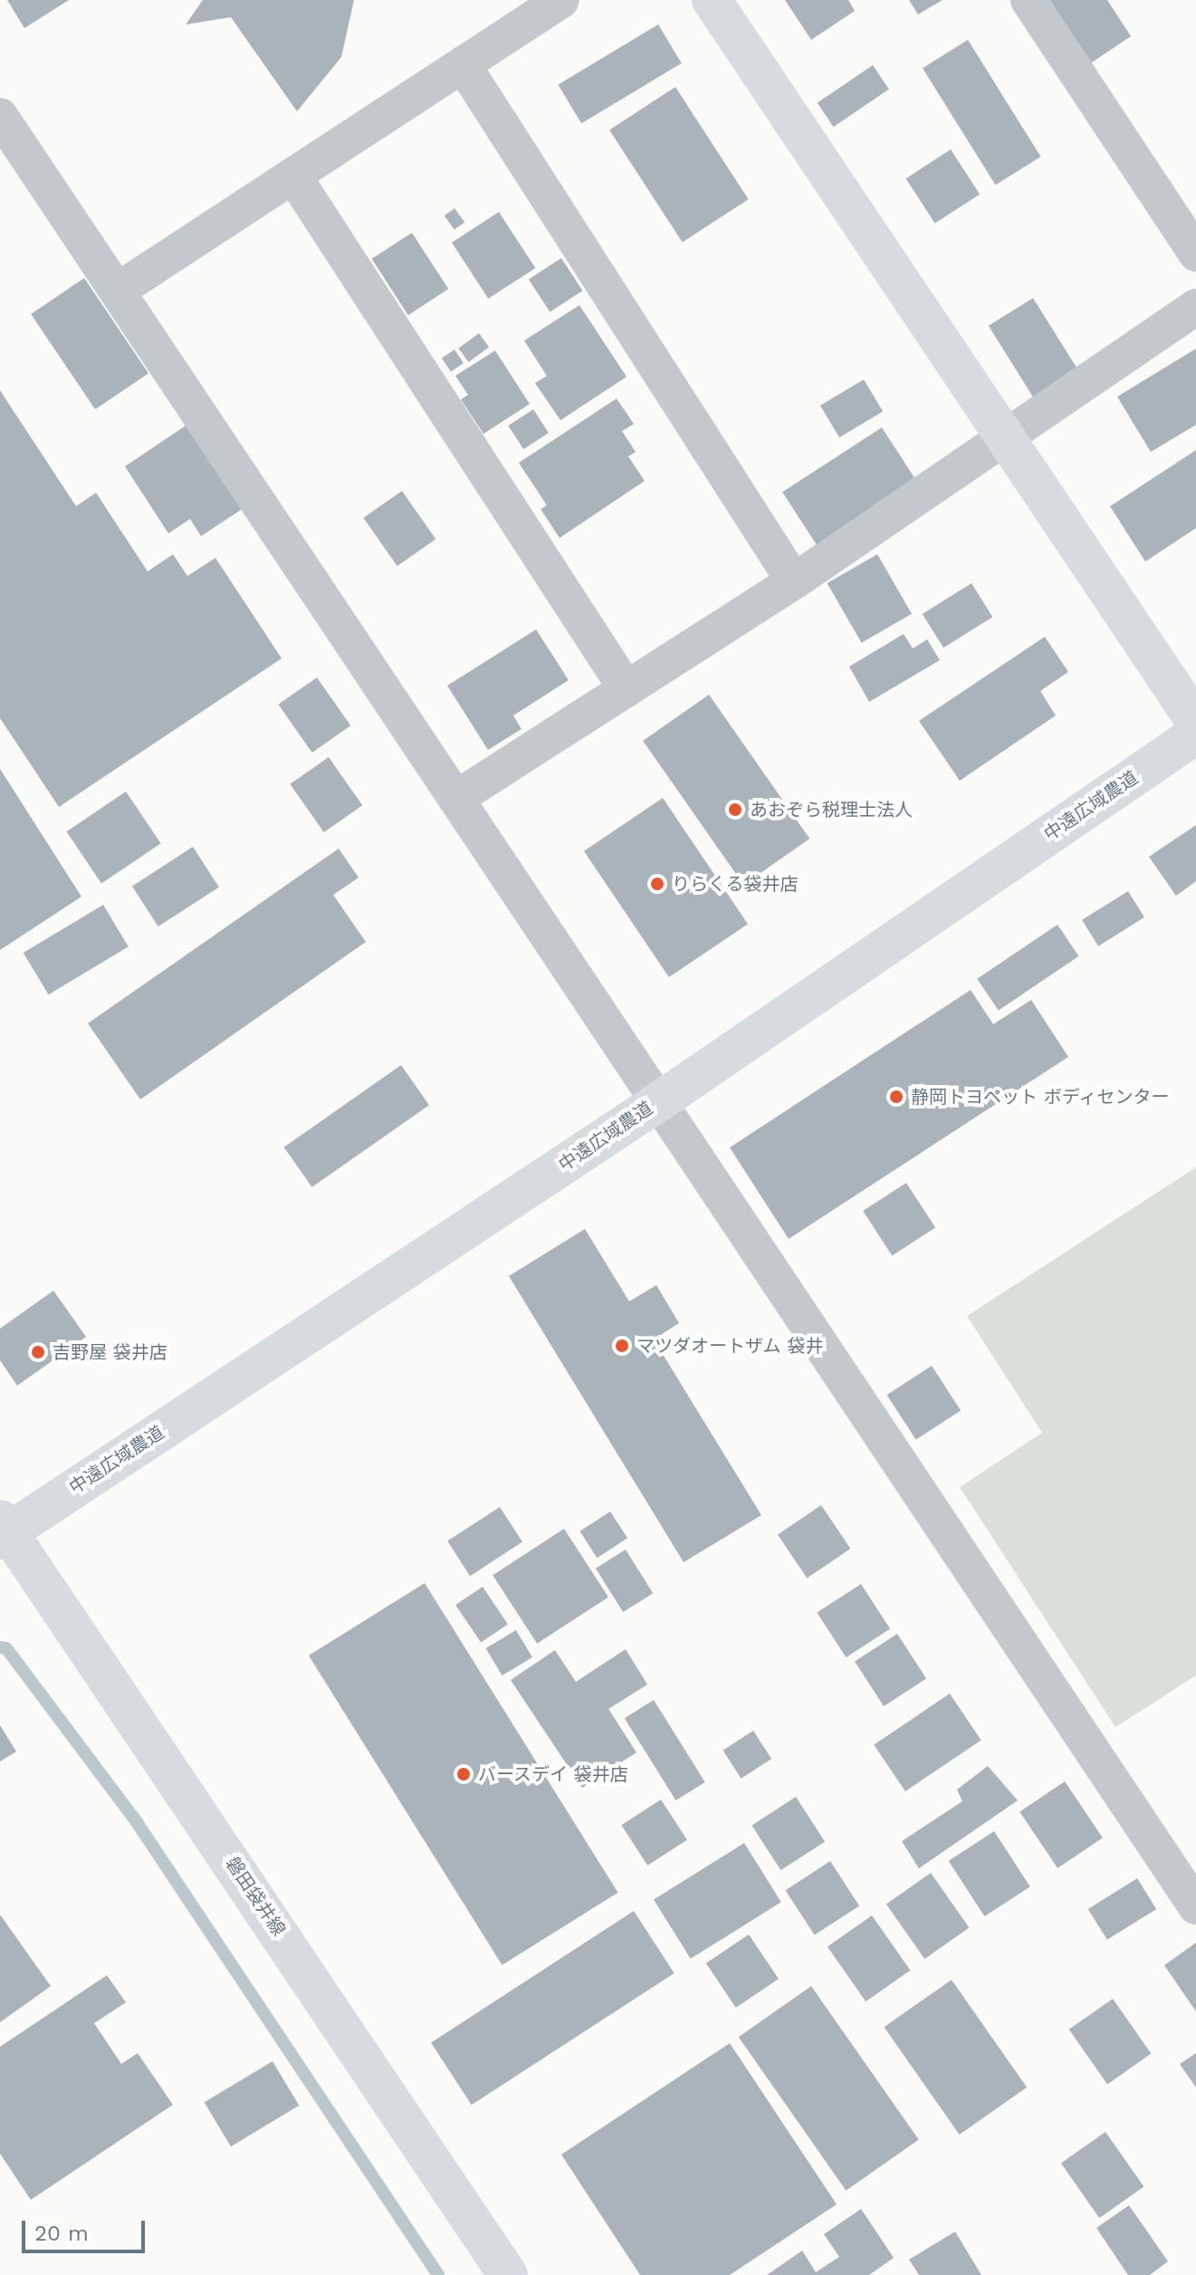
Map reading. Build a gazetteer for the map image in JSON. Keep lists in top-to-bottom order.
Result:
{
  "streets": {
    "street": ["中遠広域農道", "磐田袋井線"]
  },
  "crossings": [
    ["中遠広域農道", "磐田袋井線"]
  ],
  "places": [
    "あおぞら税理士法人",
    "りらくる袋井店",
    "静岡トヨペット ボディセンター",
    "マツダオートザム 袋井",
    "吉野屋 袋井店",
    "バースデイ 袋井店"
  ],
  "scale_bar": "20 m"
}
